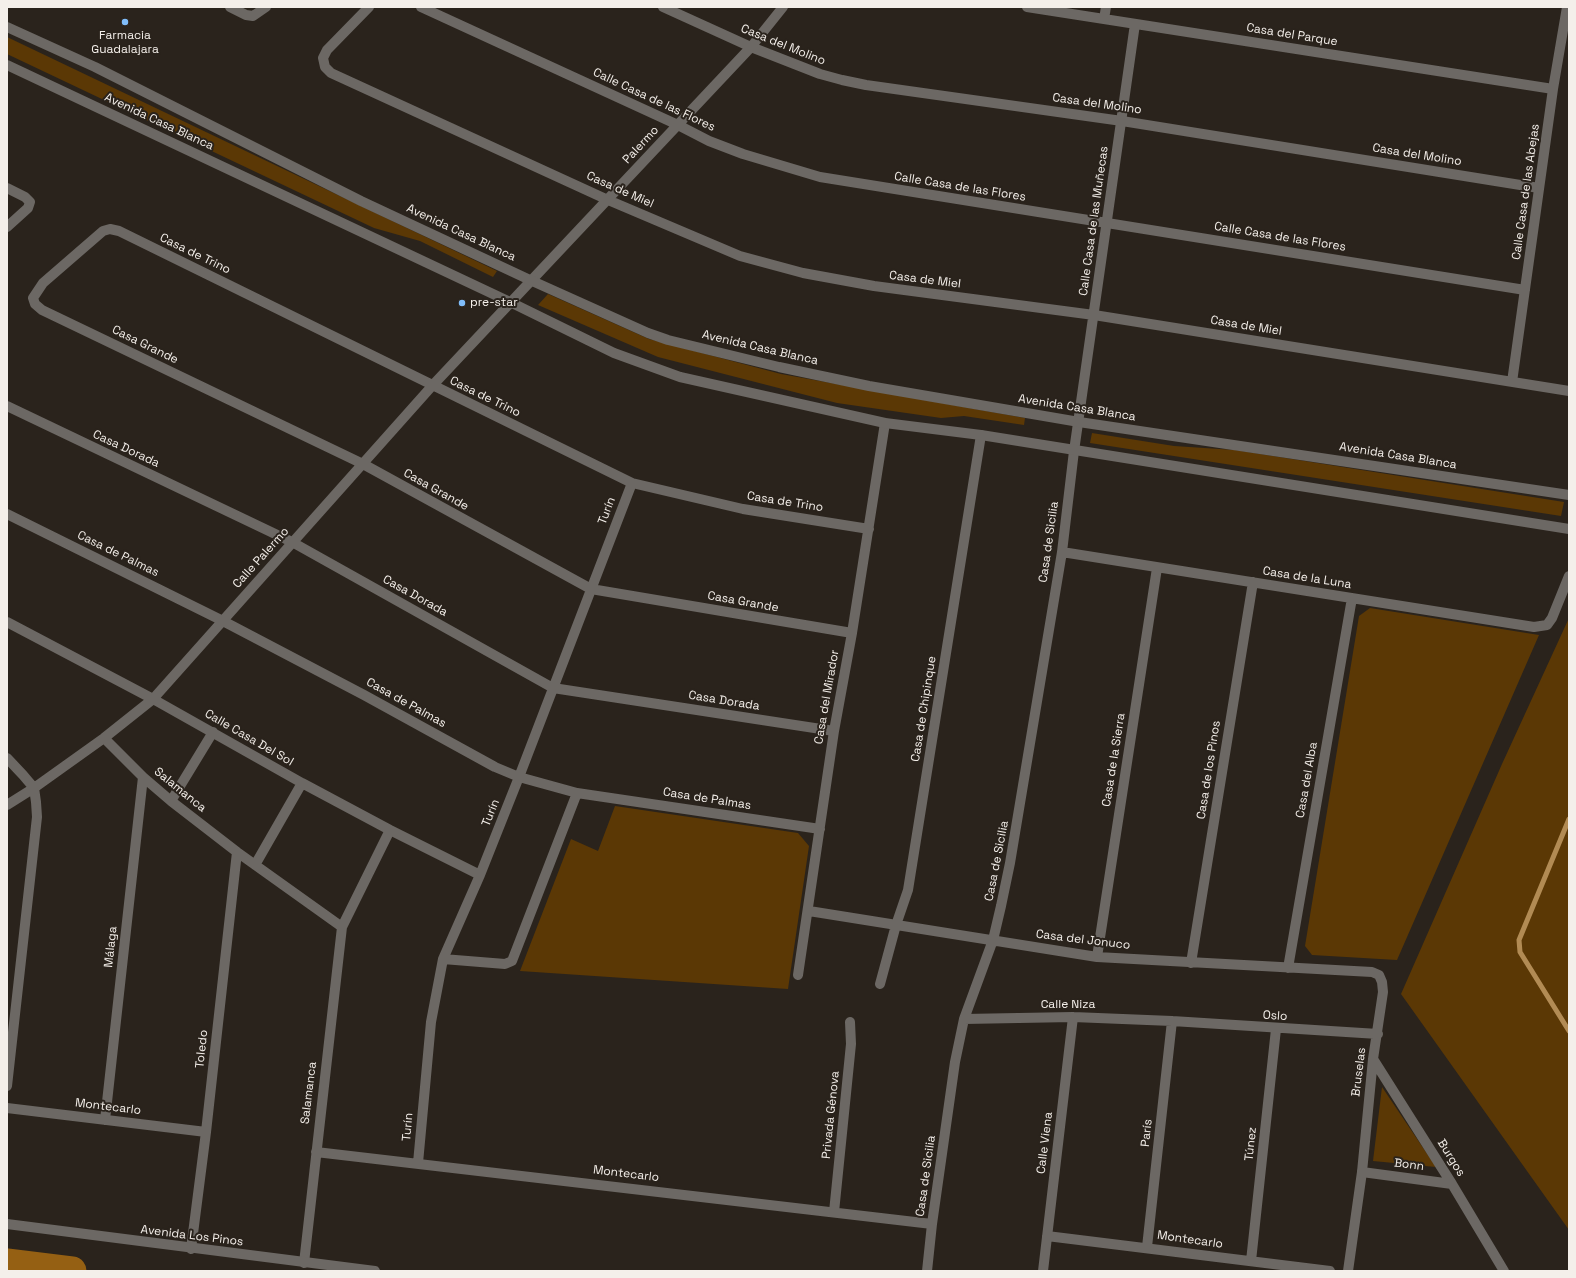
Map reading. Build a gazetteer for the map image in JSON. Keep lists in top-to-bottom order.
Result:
{
  "streets": {
    "street": [
      "Casa del Parque",
      "Casa del Molino",
      "Calle Casa de las Flores",
      "Avenida Casa Blanca",
      "Palermo",
      "Casa de Miel",
      "Calle Casa de las Abejas",
      "Calle Casa de las Muñecas",
      "Casa de Trino",
      "Casa Grande",
      "Casa Dorada",
      "Turín",
      "Casa de Sicilia",
      "Casa de Palmas",
      "Calle Palermo",
      "Casa de la Luna",
      "Casa del Mirador",
      "Casa de Chipinque",
      "Calle Casa Del Sol",
      "Casa de la Sierra",
      "Casa de los Pinos",
      "Casa del Alba",
      "Salamanca",
      "Casa del Jonuco",
      "Málaga",
      "Calle Niza",
      "Oslo",
      "Toledo",
      "Bruselas",
      "Montecarlo",
      "Privada Génova",
      "París",
      "Calle Viena",
      "Túnez",
      "Burgos",
      "Bonn",
      "Avenida Los Pinos"
    ]
  },
  "crossings": [
    ["Casa del Parque", "Calle Casa de las Abejas"],
    ["Casa del Parque", "Calle Casa de las Muñecas"],
    ["Casa del Molino", "Palermo"],
    ["Casa del Molino", "Calle Casa de las Abejas"],
    ["Casa del Molino", "Calle Casa de las Muñecas"],
    ["Calle Casa de las Flores", "Palermo"],
    ["Calle Casa de las Flores", "Calle Casa de las Abejas"],
    ["Calle Casa de las Flores", "Calle Casa de las Muñecas"],
    ["Avenida Casa Blanca", "Palermo"],
    ["Avenida Casa Blanca", "Calle Casa de las Muñecas"],
    ["Avenida Casa Blanca", "Casa de Sicilia"],
    ["Avenida Casa Blanca", "Calle Palermo"],
    ["Avenida Casa Blanca", "Casa del Mirador"],
    ["Avenida Casa Blanca", "Casa de Chipinque"],
    ["Palermo", "Casa de Miel"],
    ["Palermo", "Calle Palermo"],
    ["Casa de Miel", "Calle Casa de las Abejas"],
    ["Casa de Miel", "Calle Casa de las Muñecas"],
    ["Calle Casa de las Muñecas", "Casa de Sicilia"],
    ["Casa de Trino", "Casa Grande"],
    ["Casa de Trino", "Turín"],
    ["Casa de Trino", "Calle Palermo"],
    ["Casa de Trino", "Casa del Mirador"],
    ["Casa Grande", "Turín"],
    ["Casa Grande", "Calle Palermo"],
    ["Casa Grande", "Casa del Mirador"],
    ["Casa Dorada", "Turín"],
    ["Casa Dorada", "Calle Palermo"],
    ["Casa Dorada", "Casa del Mirador"],
    ["Turín", "Casa de Palmas"],
    ["Turín", "Calle Casa Del Sol"],
    ["Turín", "Montecarlo"],
    ["Casa de Sicilia", "Casa de la Luna"],
    ["Casa de Sicilia", "Casa del Jonuco"],
    ["Casa de Sicilia", "Calle Niza"],
    ["Casa de Sicilia", "Montecarlo"],
    ["Casa de Palmas", "Calle Palermo"],
    ["Casa de Palmas", "Casa del Mirador"],
    ["Calle Palermo", "Calle Casa Del Sol"],
    ["Calle Palermo", "Salamanca"],
    ["Casa de la Luna", "Casa de la Sierra"],
    ["Casa de la Luna", "Casa de los Pinos"],
    ["Casa de la Luna", "Casa del Alba"],
    ["Casa del Mirador", "Casa del Jonuco"],
    ["Casa de Chipinque", "Casa del Jonuco"],
    ["Calle Casa Del Sol", "Salamanca"],
    ["Casa de la Sierra", "Casa del Jonuco"],
    ["Casa de los Pinos", "Casa del Jonuco"],
    ["Casa del Alba", "Casa del Jonuco"],
    ["Salamanca", "Málaga"],
    ["Salamanca", "Toledo"],
    ["Salamanca", "Montecarlo"],
    ["Salamanca", "Avenida Los Pinos"],
    ["Casa del Jonuco", "Bruselas"],
    ["Málaga", "Montecarlo"],
    ["Calle Niza", "Oslo"],
    ["Calle Niza", "París"],
    ["Calle Niza", "Calle Viena"],
    ["Oslo", "Bruselas"],
    ["Oslo", "París"],
    ["Oslo", "Túnez"],
    ["Toledo", "Montecarlo"],
    ["Toledo", "Avenida Los Pinos"],
    ["Bruselas", "Burgos"],
    ["Bruselas", "Bonn"],
    ["Montecarlo", "Privada Génova"],
    ["Montecarlo", "París"],
    ["Montecarlo", "Calle Viena"],
    ["Montecarlo", "Túnez"],
    ["Burgos", "Bonn"]
  ],
  "places": ["Farmacia Guadalajara", "pre-star"]
}
